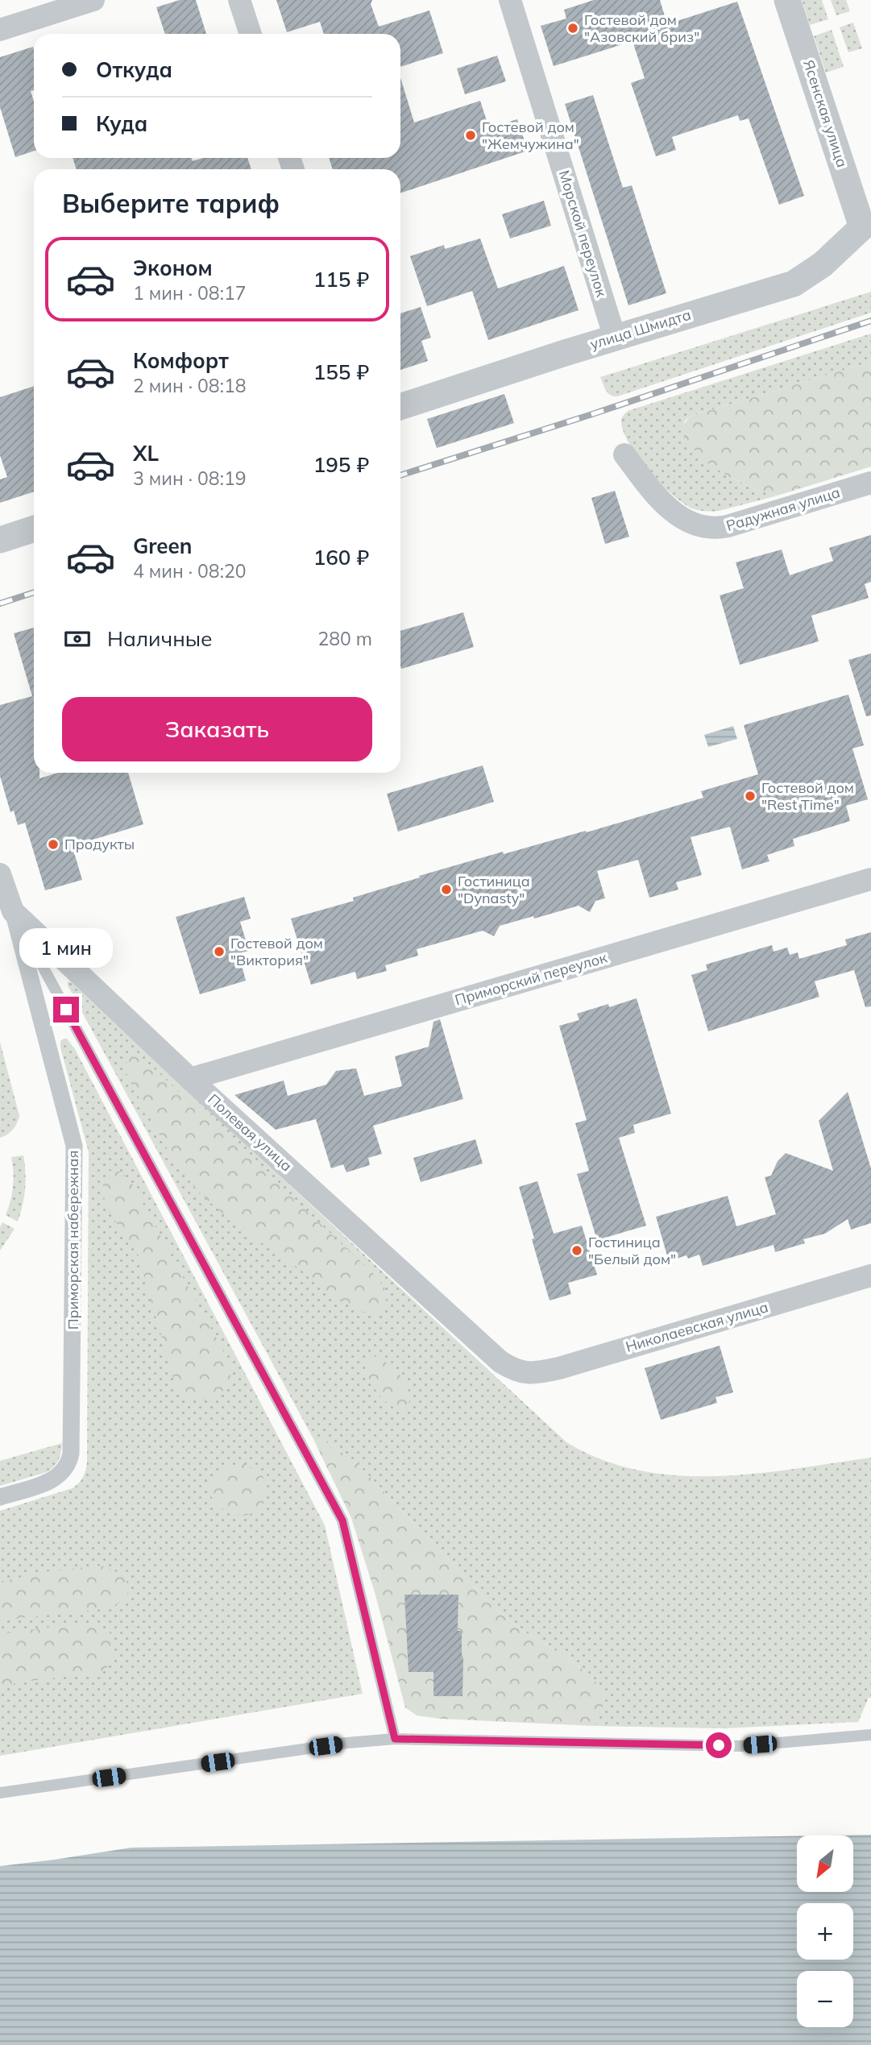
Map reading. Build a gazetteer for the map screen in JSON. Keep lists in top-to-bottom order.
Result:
{
  "streets": {
    "street": [
      "Ясенская улица",
      "Морской переулок",
      "улица Шмидта",
      "Радужная улица",
      "Приморский переулок",
      "Полевая улица",
      "Приморская набережная",
      "Николаевская улица"
    ]
  },
  "crossings": [
    ["Ясенская улица", "улица Шмидта"],
    ["Морской переулок", "улица Шмидта"],
    ["Приморский переулок", "Полевая улица"],
    ["Полевая улица", "Приморская набережная"],
    ["Полевая улица", "Николаевская улица"]
  ],
  "places": [
    "Гостевой дом \"Азовский бриз\"",
    "Гостевой дом \"Жемчужина\"",
    "Гостевой дом \"Rest Time\"",
    "Продукты",
    "Гостиница \"Dynasty\"",
    "Гостевой дом \"Виктория\"",
    "Гостиница \"Белый дом\""
  ],
  "north": "bottom left",
  "page": {
    "banner": ["Откуда", "Куда"],
    "heading": "Выберите тариф",
    "list": [
      {
        "name": "Эконом",
        "note": "1 мин · 08:17",
        "value": "115 ₽"
      },
      {
        "name": "Комфорт",
        "note": "2 мин · 08:18",
        "value": "155 ₽"
      },
      {
        "name": "XL",
        "note": "3 мин · 08:19",
        "value": "195 ₽"
      },
      {
        "name": "Green",
        "note": "4 мин · 08:20",
        "value": "160 ₽"
      }
    ],
    "pay": ["Наличные", "280 m"],
    "buttons": "Заказать",
    "bubble": "1 мин",
    "map_buttons": ["+", "−"]
  }
}
